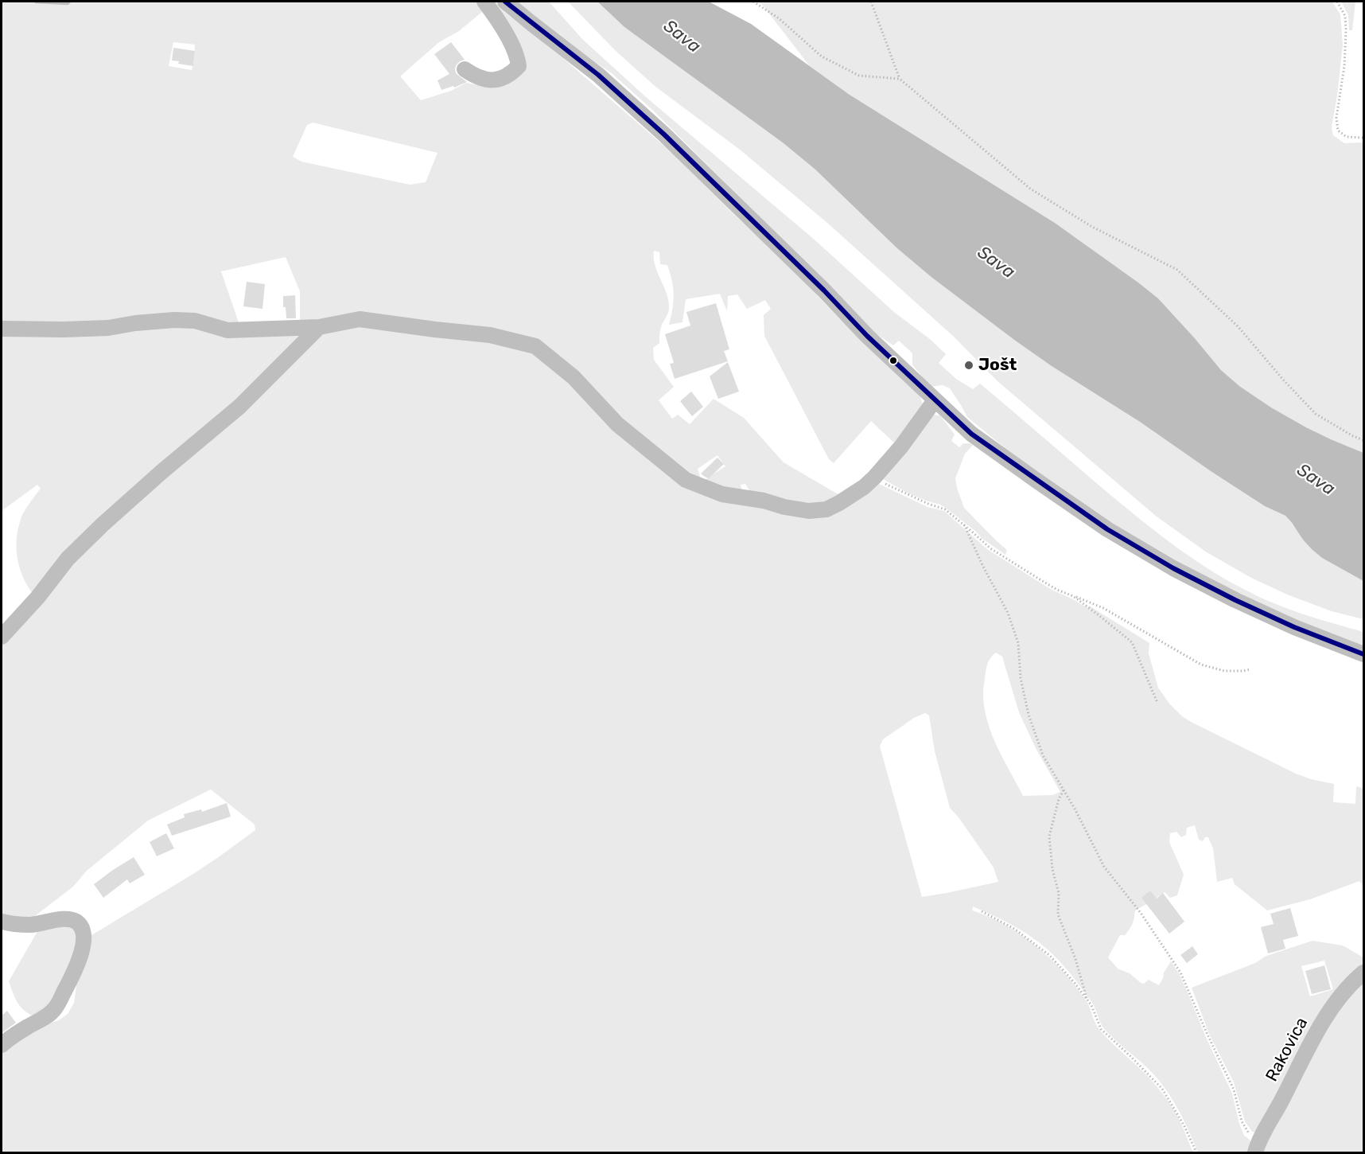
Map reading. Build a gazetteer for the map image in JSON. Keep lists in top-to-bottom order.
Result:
{
  "streets": {
    "street": ["Rakovica"]
  },
  "water": ["Sava"],
  "places": ["Jošt"]
}
